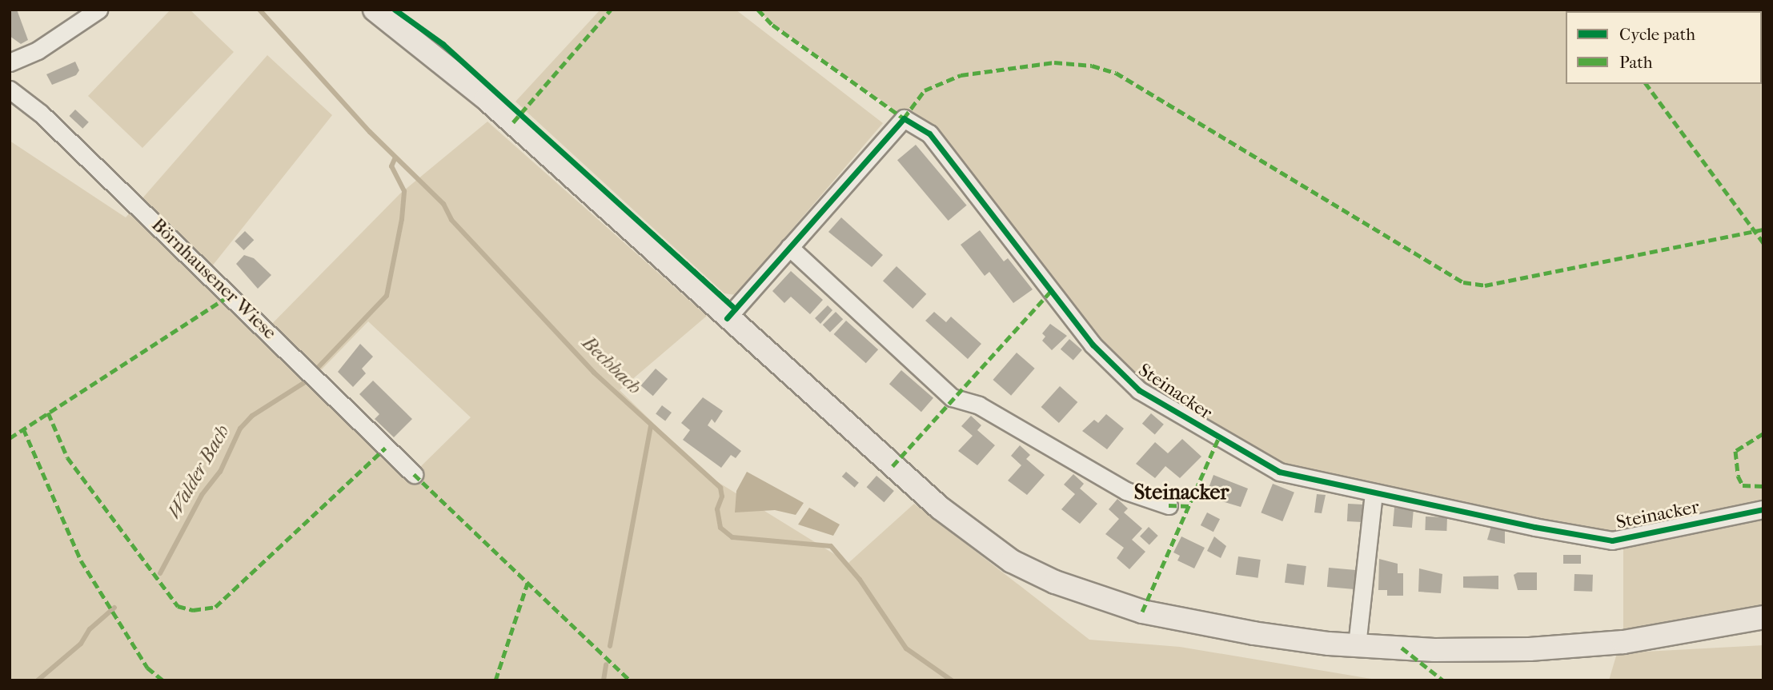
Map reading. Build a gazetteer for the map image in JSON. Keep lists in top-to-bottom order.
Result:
{
  "streets": {
    "street": ["Börnhausener Wiese", "Steinacker"]
  },
  "districts": ["Steinacker"],
  "water": ["Bechbach", "Walder Bach"],
  "legend": ["Cycle path", "Path"]
}
